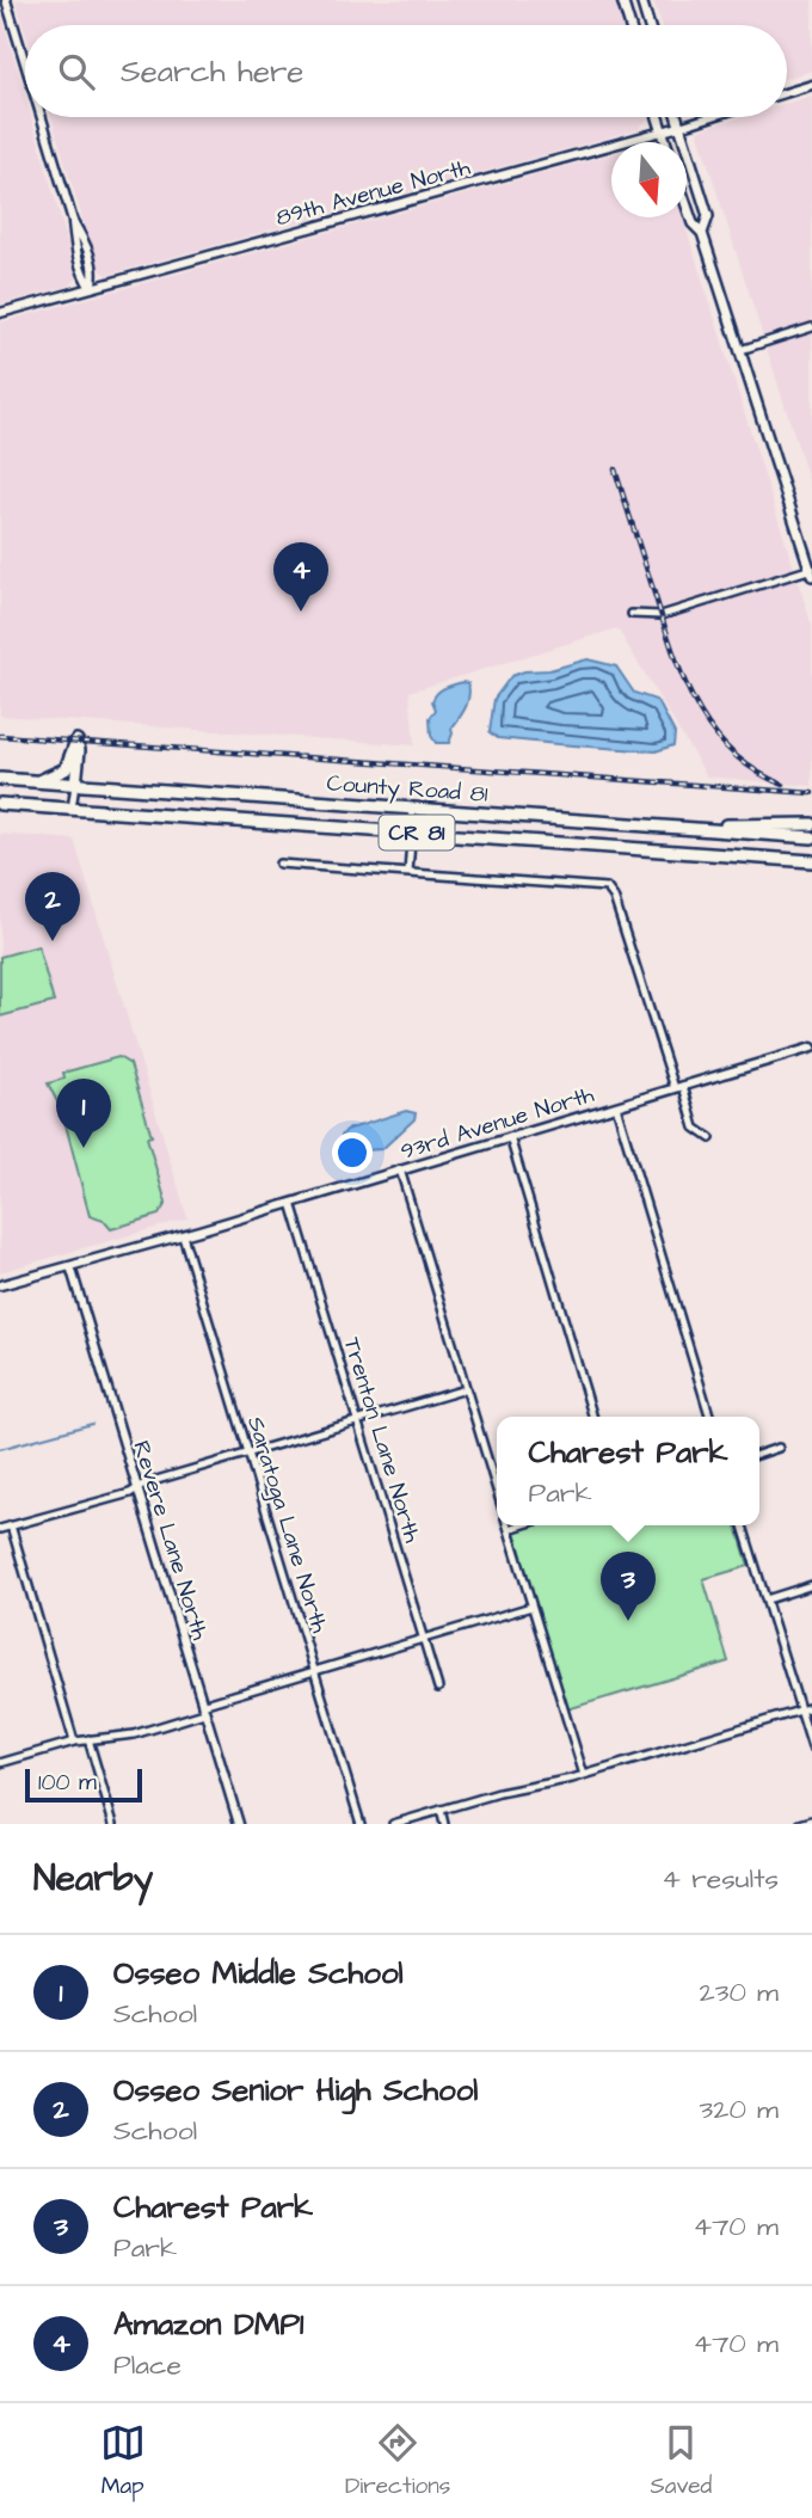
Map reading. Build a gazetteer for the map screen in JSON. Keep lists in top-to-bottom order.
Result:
{
  "streets": {
    "highway": ["County Road 81", "CR 81"],
    "street": [
      "89th Avenue North",
      "93rd Avenue North",
      "Trenton Lane North",
      "Saratoga Lane North",
      "Revere Lane North"
    ]
  },
  "crossings": [
    ["93rd Avenue North", "Trenton Lane North"],
    ["93rd Avenue North", "Saratoga Lane North"],
    ["93rd Avenue North", "Revere Lane North"]
  ],
  "scale_bar": "100 m",
  "north": "bottom",
  "page": {
    "search": "Search here",
    "pins": [
      "4",
      "2",
      "1",
      "3"
    ],
    "popup": ["Charest Park", "Park"],
    "scale": "100 m",
    "heading": ["Nearby", "4 results"],
    "list": [
      {
        "mark": "1",
        "name": "Osseo Middle School",
        "note": "School",
        "value": "230 m"
      },
      {
        "mark": "2",
        "name": "Osseo Senior High School",
        "note": "School",
        "value": "320 m"
      },
      {
        "mark": "3",
        "name": "Charest Park",
        "note": "Park",
        "value": "470 m"
      },
      {
        "mark": "4",
        "name": "Amazon DMP1",
        "note": "Place",
        "value": "470 m"
      }
    ],
    "nav": ["Map", "Directions", "Saved"]
  }
}
